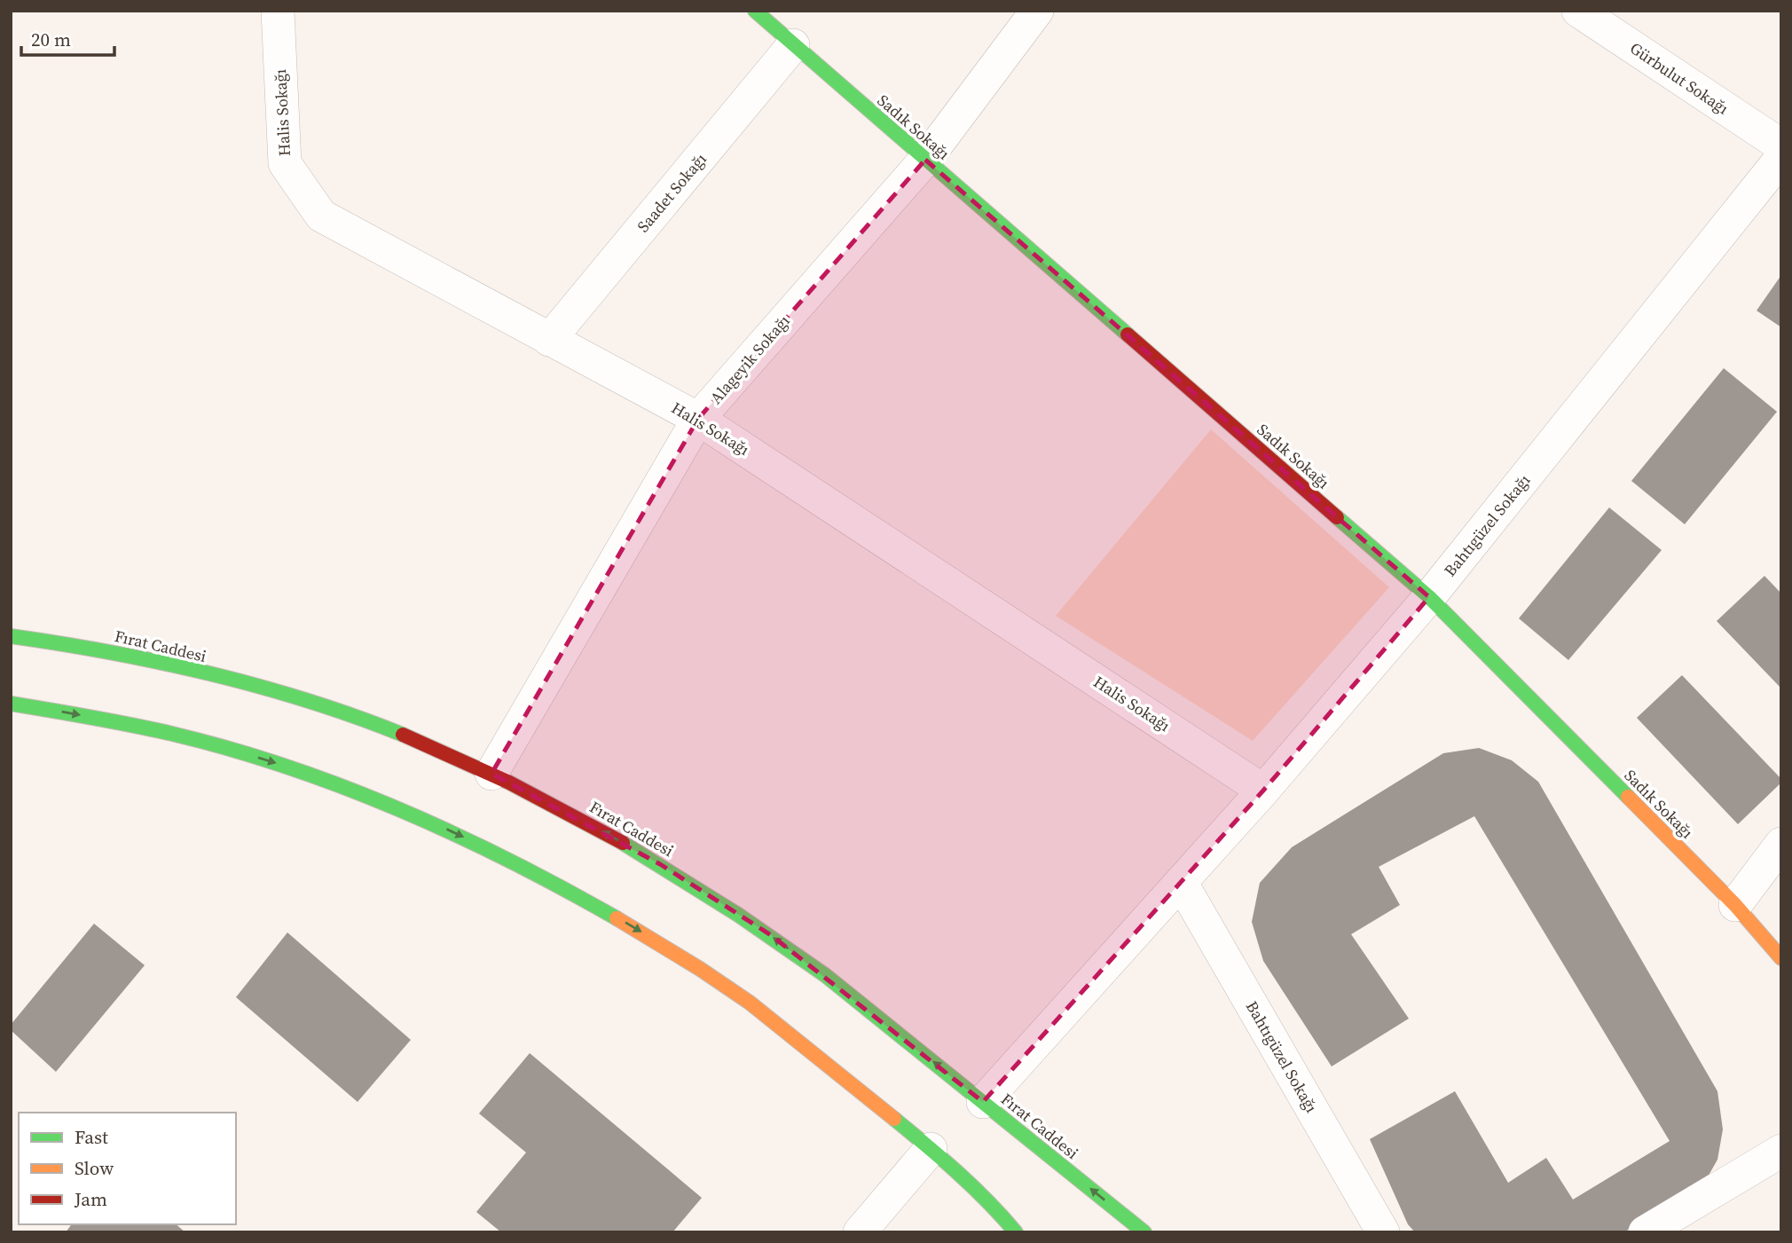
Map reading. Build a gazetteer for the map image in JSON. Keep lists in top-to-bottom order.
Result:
{
  "streets": {
    "main road": ["Sadık Sokağı", "Fırat Caddesi"],
    "street": [
      "Gürbulut Sokağı",
      "Halis Sokağı",
      "Saadet Sokağı",
      "Alageyik Sokağı",
      "Bahtıgüzel Sokağı"
    ]
  },
  "crossings": [
    ["Halis Sokağı", "Saadet Sokağı"],
    ["Halis Sokağı", "Alageyik Sokağı"],
    ["Halis Sokağı", "Bahtıgüzel Sokağı"],
    ["Sadık Sokağı", "Saadet Sokağı"],
    ["Sadık Sokağı", "Alageyik Sokağı"],
    ["Sadık Sokağı", "Bahtıgüzel Sokağı"],
    ["Alageyik Sokağı", "Fırat Caddesi"],
    ["Bahtıgüzel Sokağı", "Fırat Caddesi"]
  ],
  "legend": ["Fast", "Slow", "Jam"],
  "scale_bar": "20 m"
}
